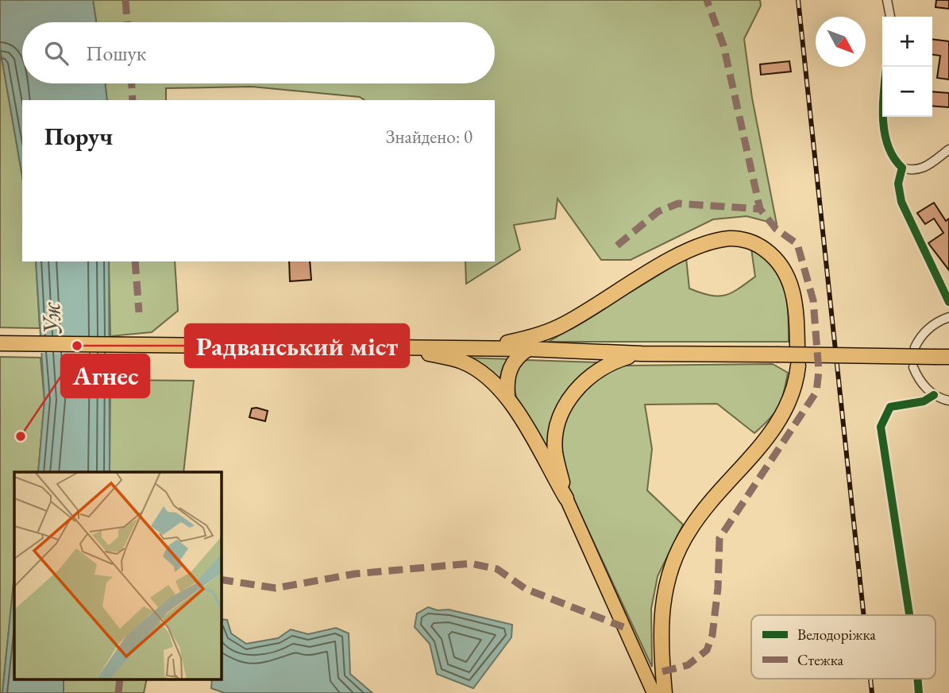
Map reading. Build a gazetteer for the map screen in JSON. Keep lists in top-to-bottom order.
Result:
{
  "water": ["Уж"],
  "places": ["Радванський міст", "Агнес"],
  "legend": ["Велодоріжка", "Стежка"],
  "north": "bottom right",
  "page": {
    "map_buttons": ["+", "−"],
    "search": "Пошук",
    "heading": ["Поруч", "Знайдено: 0"]
  }
}
